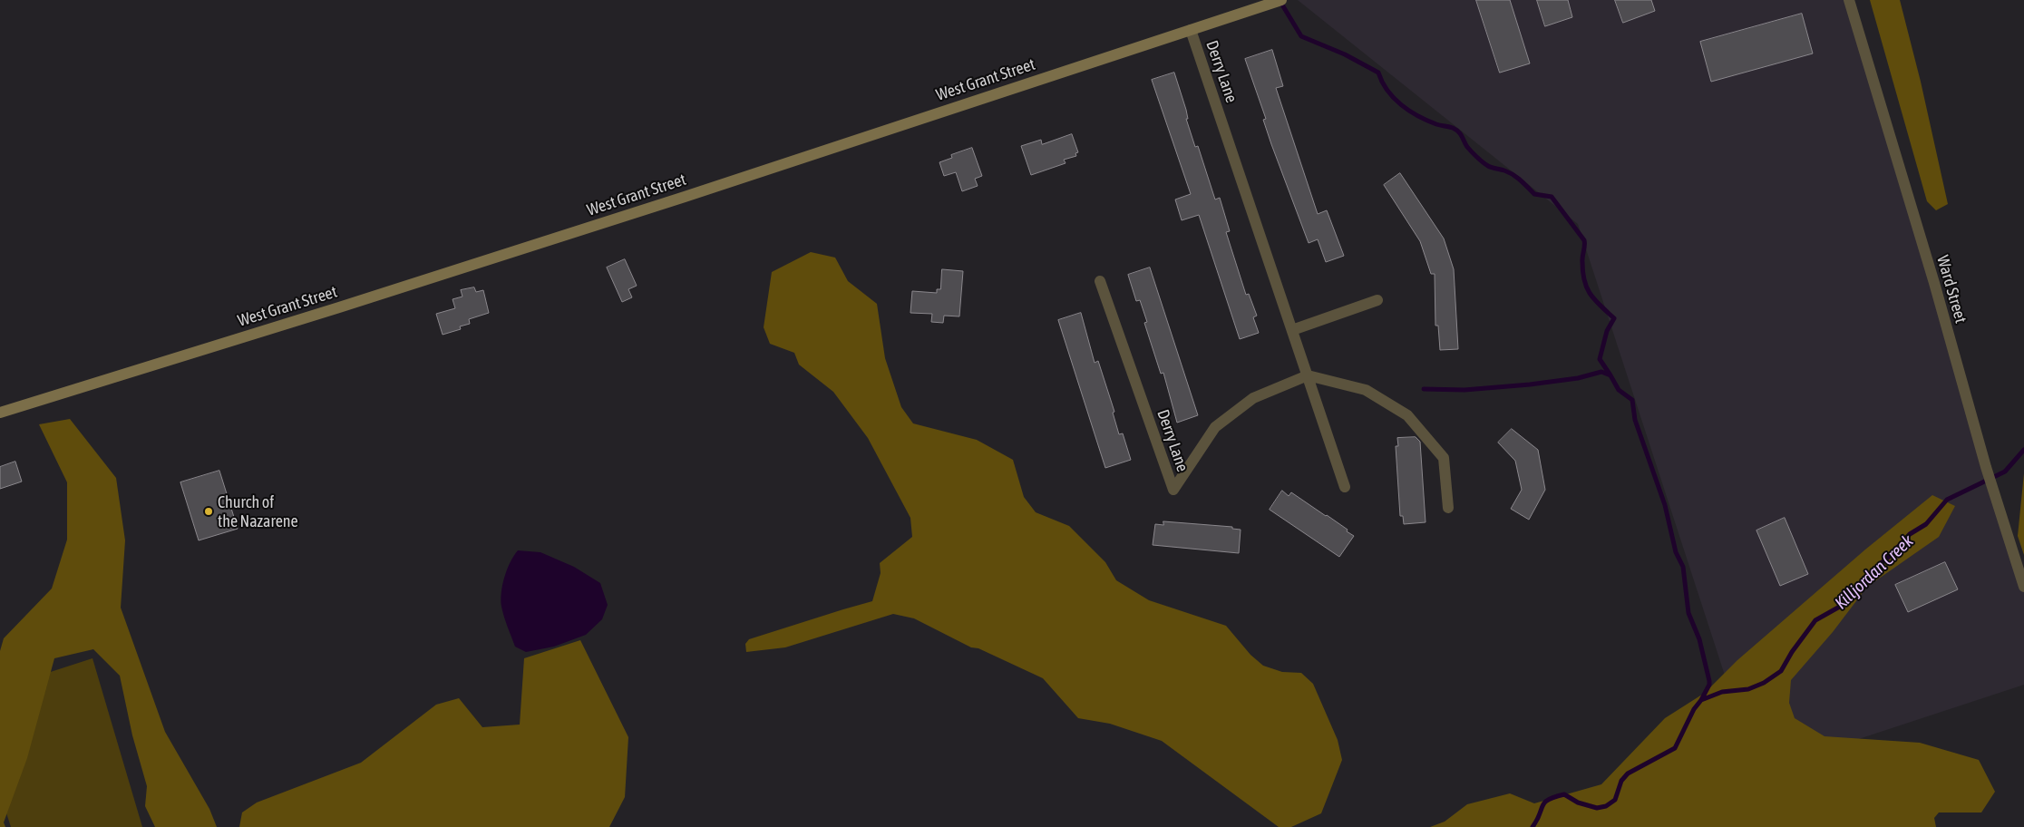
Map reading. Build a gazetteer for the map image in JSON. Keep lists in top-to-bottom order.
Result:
{
  "streets": {
    "main road": ["West Grant Street"],
    "street": ["Derry Lane", "Ward Street"]
  },
  "crossings": [
    ["Derry Lane", "West Grant Street"]
  ],
  "water": ["Killjordan Creek"],
  "places": ["Church of the Nazarene"]
}
